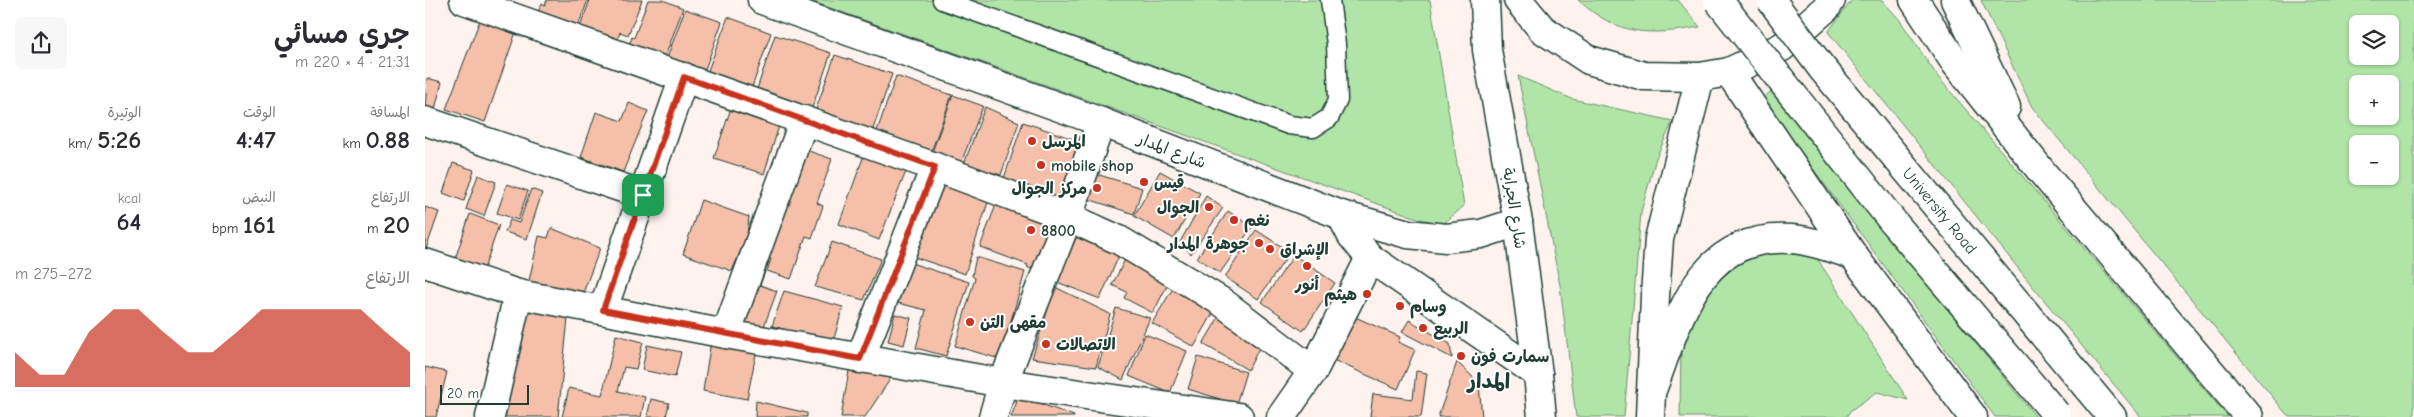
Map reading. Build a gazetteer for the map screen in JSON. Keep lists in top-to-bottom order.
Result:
{
  "streets": {
    "main road": ["شارع المدار", "شارع الجرابة", "University Road"]
  },
  "crossings": [
    ["شارع المدار", "شارع الجرابة"]
  ],
  "districts": ["المدار"],
  "places": [
    "المرسل",
    "mobile shop",
    "قيس",
    "مركز الجوال",
    "الجوال",
    "نغم",
    "8800",
    "جوهرة المدار",
    "الإشراق",
    "أنور",
    "هيثم",
    "وسام",
    "مقهى التن",
    "الربيع",
    "الاتصالات",
    "سمارت فون"
  ],
  "scale_bar": "20 m",
  "page": {
    "heading": ["جري مسائي", "21:31 · 4 × 220 m"],
    "map_buttons": ["+", "−"],
    "stats": [
      ["المسافة", "0.88 km"],
      ["الوقت", "4:47"],
      ["الوتيرة", "5:26 /km"],
      ["الارتفاع", "20 m"],
      ["النبض", "161 bpm"],
      ["kcal", "64"]
    ],
    "chart": ["الارتفاع", "272–275 m"],
    "scale": "20 m"
  }
}
